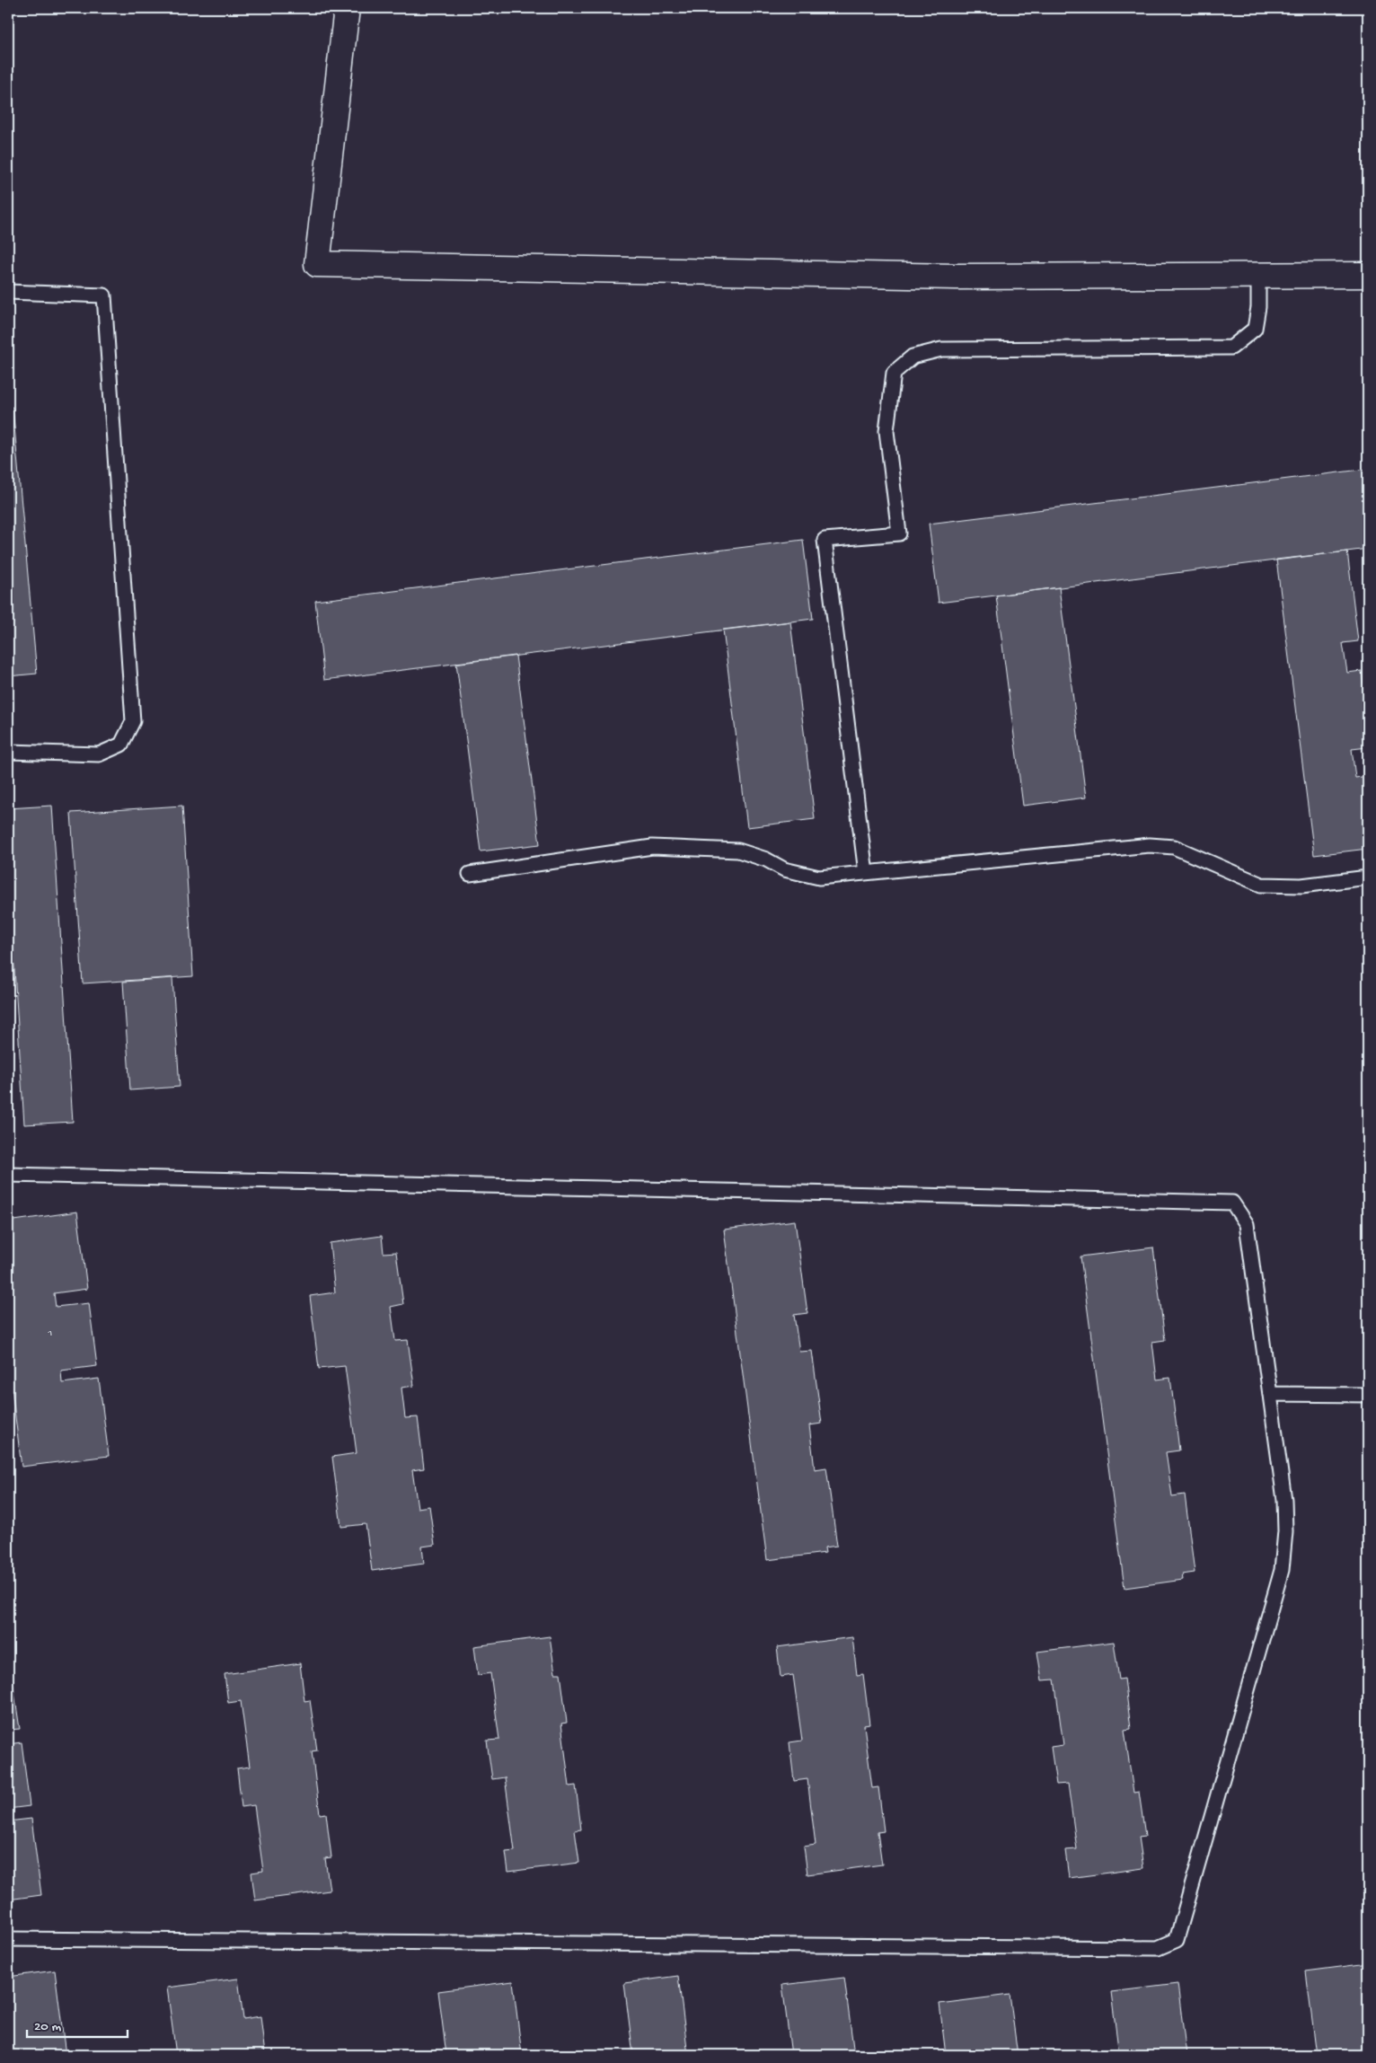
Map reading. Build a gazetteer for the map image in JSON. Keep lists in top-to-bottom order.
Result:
{
  "house_numbers": ["1"],
  "scale_bar": "20 m"
}
